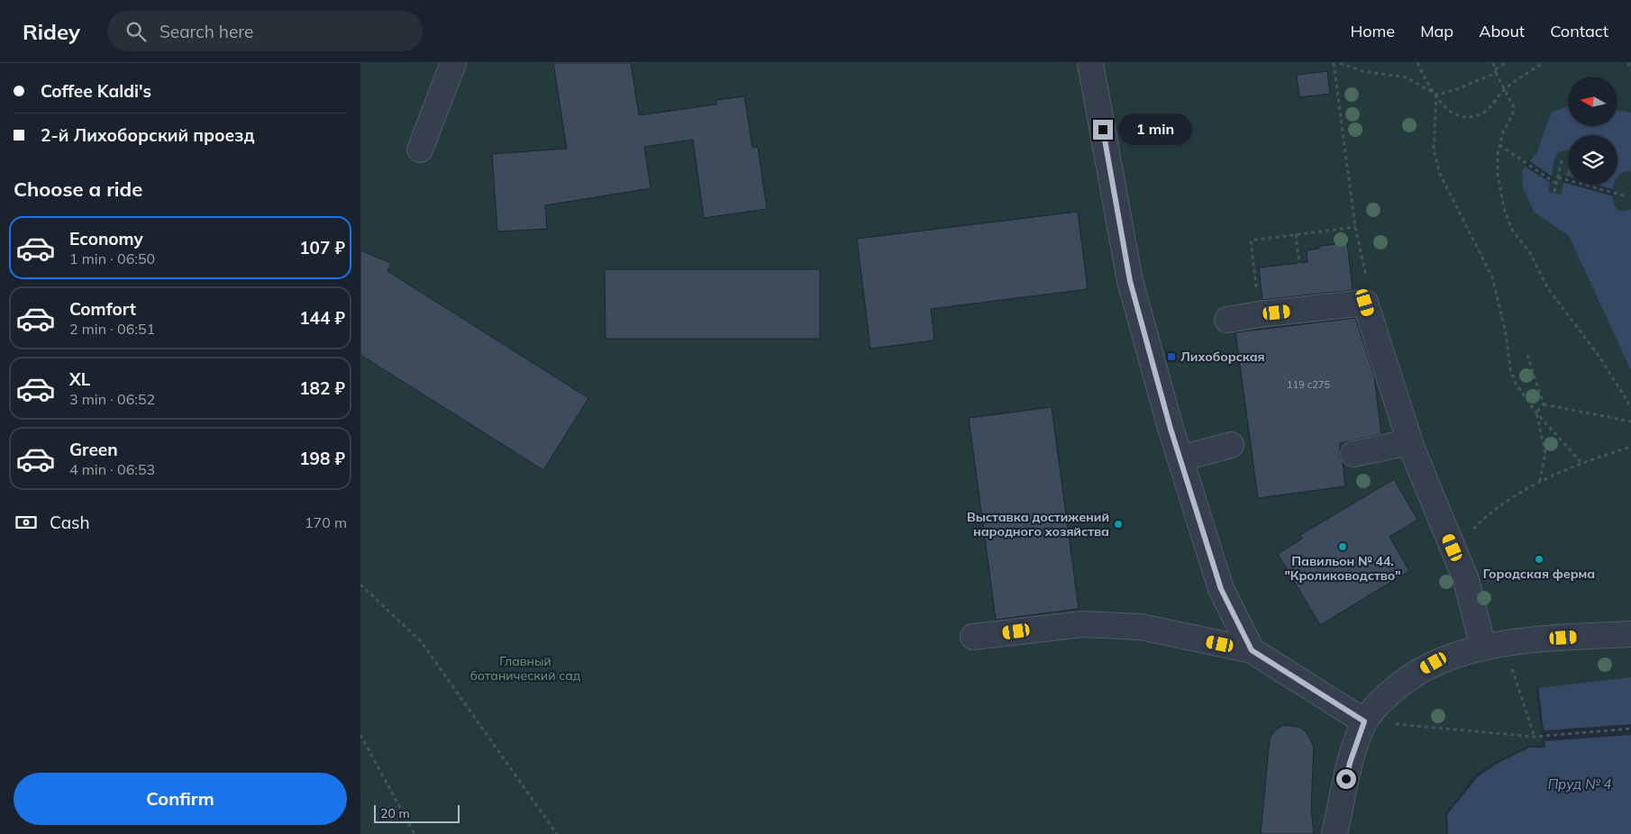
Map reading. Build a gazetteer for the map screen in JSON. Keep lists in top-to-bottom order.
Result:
{
  "water": ["Пруд № 4"],
  "parks": ["Главный ботанический сад"],
  "places": {
    "transit": ["Лихоборская"],
    "other": ["Выставка достижений народного хозяйства", "Павильон № 44. \"Кролиководство\"", "Городская ферма"]
  },
  "house_numbers": ["119 с275"],
  "scale_bar": "20 m",
  "north": "left",
  "page": {
    "header": "Ridey",
    "search": "Search here",
    "nav": [
      "Home",
      "Map",
      "About",
      "Contact"
    ],
    "banner": ["Coffee Kaldi's", "2-й Лихоборский проезд"],
    "bubble": "1 min",
    "heading": "Choose a ride",
    "list": [
      {
        "name": "Economy",
        "note": "1 min · 06:50",
        "value": "107 ₽"
      },
      {
        "name": "Comfort",
        "note": "2 min · 06:51",
        "value": "144 ₽"
      },
      {
        "name": "XL",
        "note": "3 min · 06:52",
        "value": "182 ₽"
      },
      {
        "name": "Green",
        "note": "4 min · 06:53",
        "value": "198 ₽"
      }
    ],
    "pay": ["Cash", "170 m"],
    "buttons": "Confirm",
    "scale": "20 m"
  }
}
